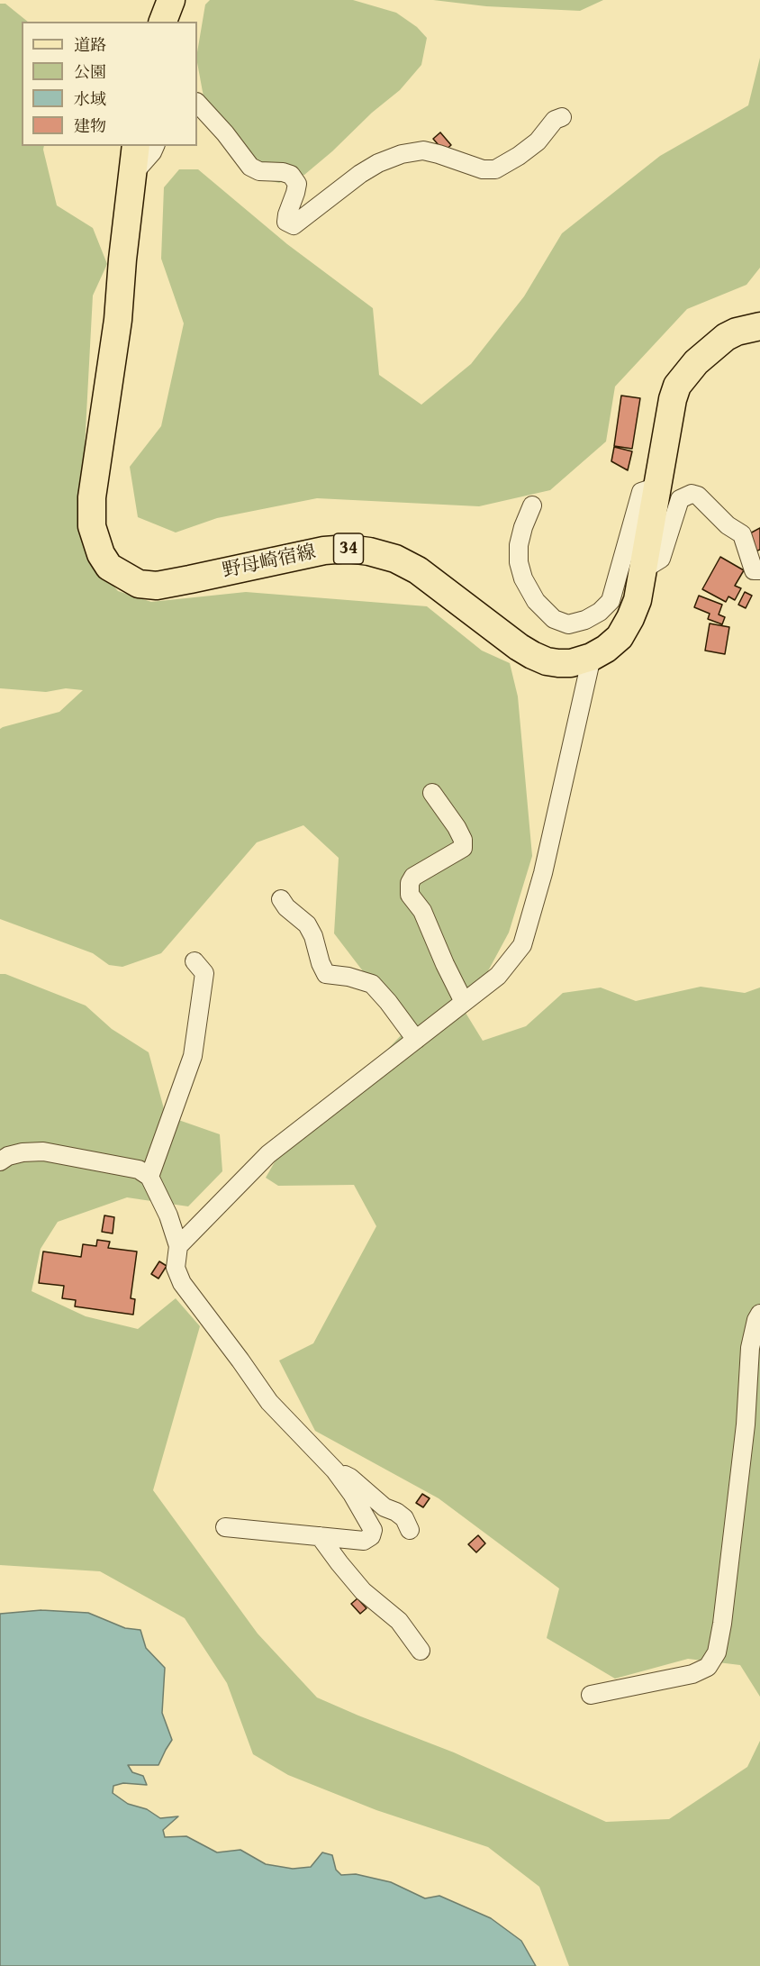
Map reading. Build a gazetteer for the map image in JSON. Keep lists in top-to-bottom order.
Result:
{
  "streets": {
    "main road": ["34", "野母崎宿線"]
  },
  "legend": [
    "道路",
    "公園",
    "水域",
    "建物"
  ]
}
